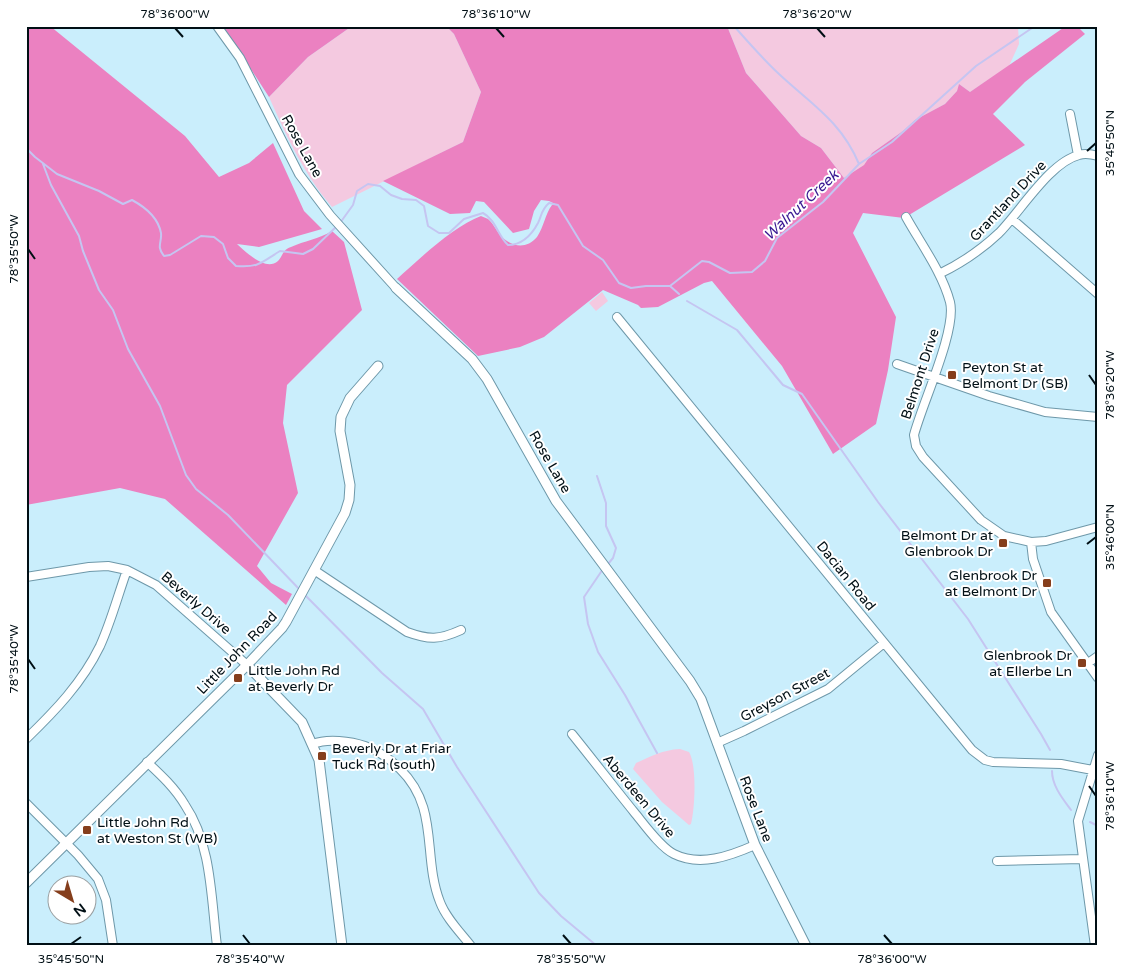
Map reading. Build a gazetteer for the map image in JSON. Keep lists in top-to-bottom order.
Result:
{
  "streets": {
    "street": [
      "Rose Lane",
      "Grantland Drive",
      "Belmont Drive",
      "Dacian Road",
      "Beverly Drive",
      "Little John Road",
      "Greyson Street",
      "Aberdeen Drive"
    ]
  },
  "crossings": [
    ["Rose Lane", "Greyson Street"],
    ["Rose Lane", "Aberdeen Drive"],
    ["Grantland Drive", "Belmont Drive"],
    ["Dacian Road", "Greyson Street"],
    ["Beverly Drive", "Little John Road"]
  ],
  "water": ["Walnut Creek"],
  "places": {
    "transit": [
      "Peyton St at Belmont Dr (SB)",
      "Belmont Dr at Glenbrook Dr",
      "Glenbrook Dr at Belmont Dr",
      "Glenbrook Dr at Ellerbe Ln",
      "Little John Rd at Beverly Dr",
      "Beverly Dr at Friar Tuck Rd (south)",
      "Little John Rd at Weston St (WB)"
    ]
  },
  "north": "bottom right",
  "coordinates": [
    "78°36'00\"W",
    "78°36'10\"W",
    "78°36'20\"W",
    "35°45'50\"N",
    "78°35'50\"W",
    "35°46'00\"N",
    "78°35'40\"W"
  ]
}
